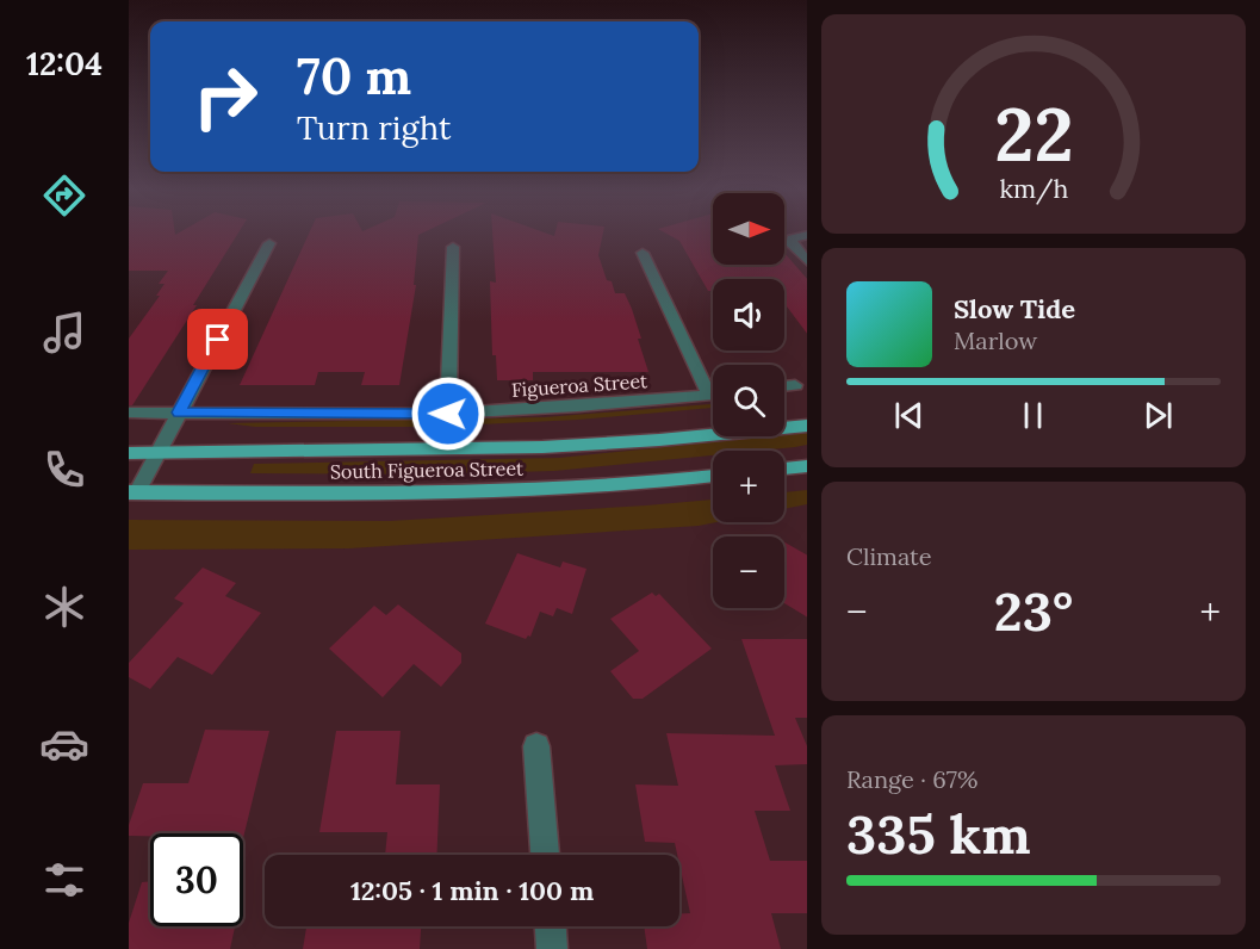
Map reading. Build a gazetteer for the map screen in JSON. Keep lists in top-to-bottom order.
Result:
{
  "streets": {
    "main road": ["South Figueroa Street"],
    "street": ["Figueroa Street"]
  },
  "north": "right",
  "page": {
    "tabs": "12:04",
    "turn": ["70 m", "Turn right"],
    "map_buttons": ["+", "−"],
    "song": ["Slow Tide", "Marlow"],
    "tile": [
      "Climate",
      ["Range · 67%", "335 km"]
    ],
    "heat": ["−", "23°", "+"],
    "limit": "30",
    "trip": "12:05 · 1 min · 100 m",
    "gauge": ["22", "km/h"]
  }
}
